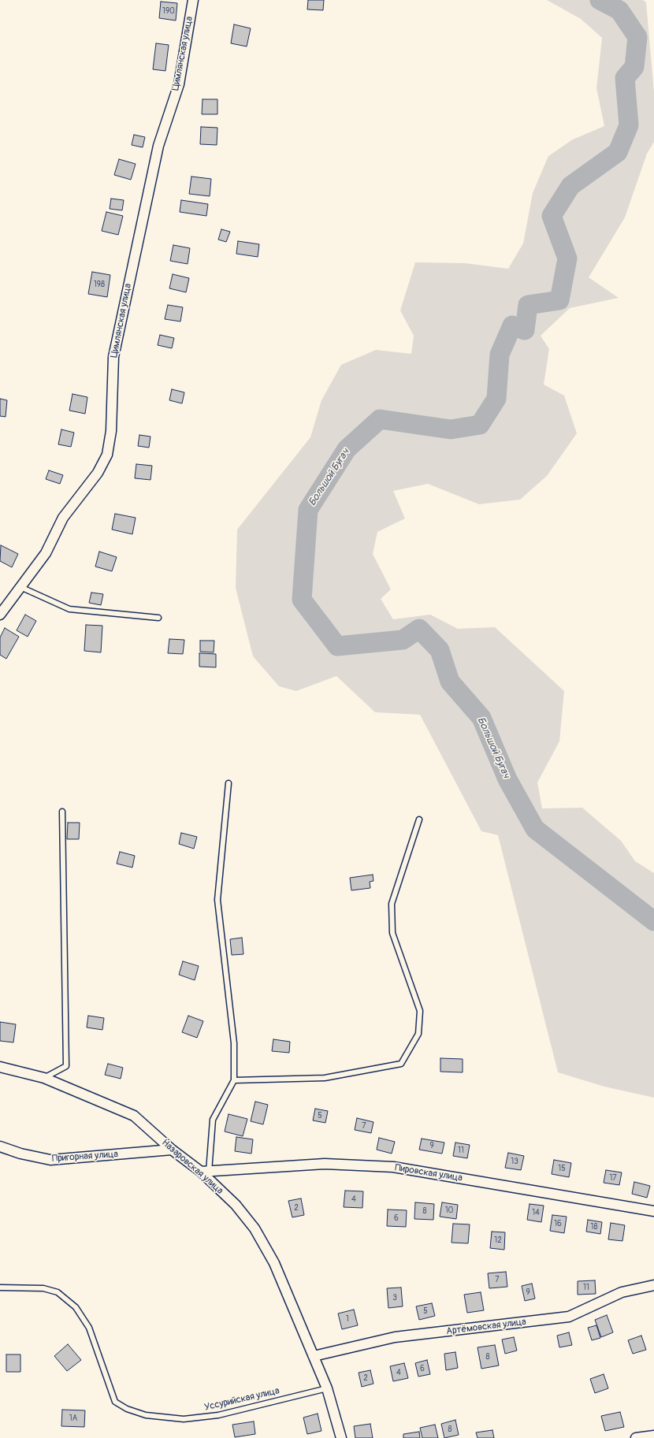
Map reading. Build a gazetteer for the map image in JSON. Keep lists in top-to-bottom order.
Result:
{
  "streets": {
    "street": [
      "Цимлянская улица",
      "Пригорная улица",
      "Назаровская улица",
      "Пировская улица",
      "Артёмовская улица"
    ],
    "lane": ["Уссурийская улица"]
  },
  "crossings": [
    ["Пригорная улица", "Назаровская улица"],
    ["Назаровская улица", "Пировская улица"],
    ["Назаровская улица", "Артёмовская улица"],
    ["Назаровская улица", "Уссурийская улица"]
  ],
  "water": ["Большой Бугач"],
  "house_numbers": [
    "190",
    "198",
    "5",
    "7",
    "9",
    "11",
    "13",
    "15",
    "17",
    "4",
    "2",
    "10",
    "8",
    "14",
    "6",
    "16",
    "18",
    "12",
    "7",
    "11",
    "9",
    "3",
    "5",
    "1",
    "8",
    "6",
    "4",
    "2",
    "1А",
    "8"
  ]
}
